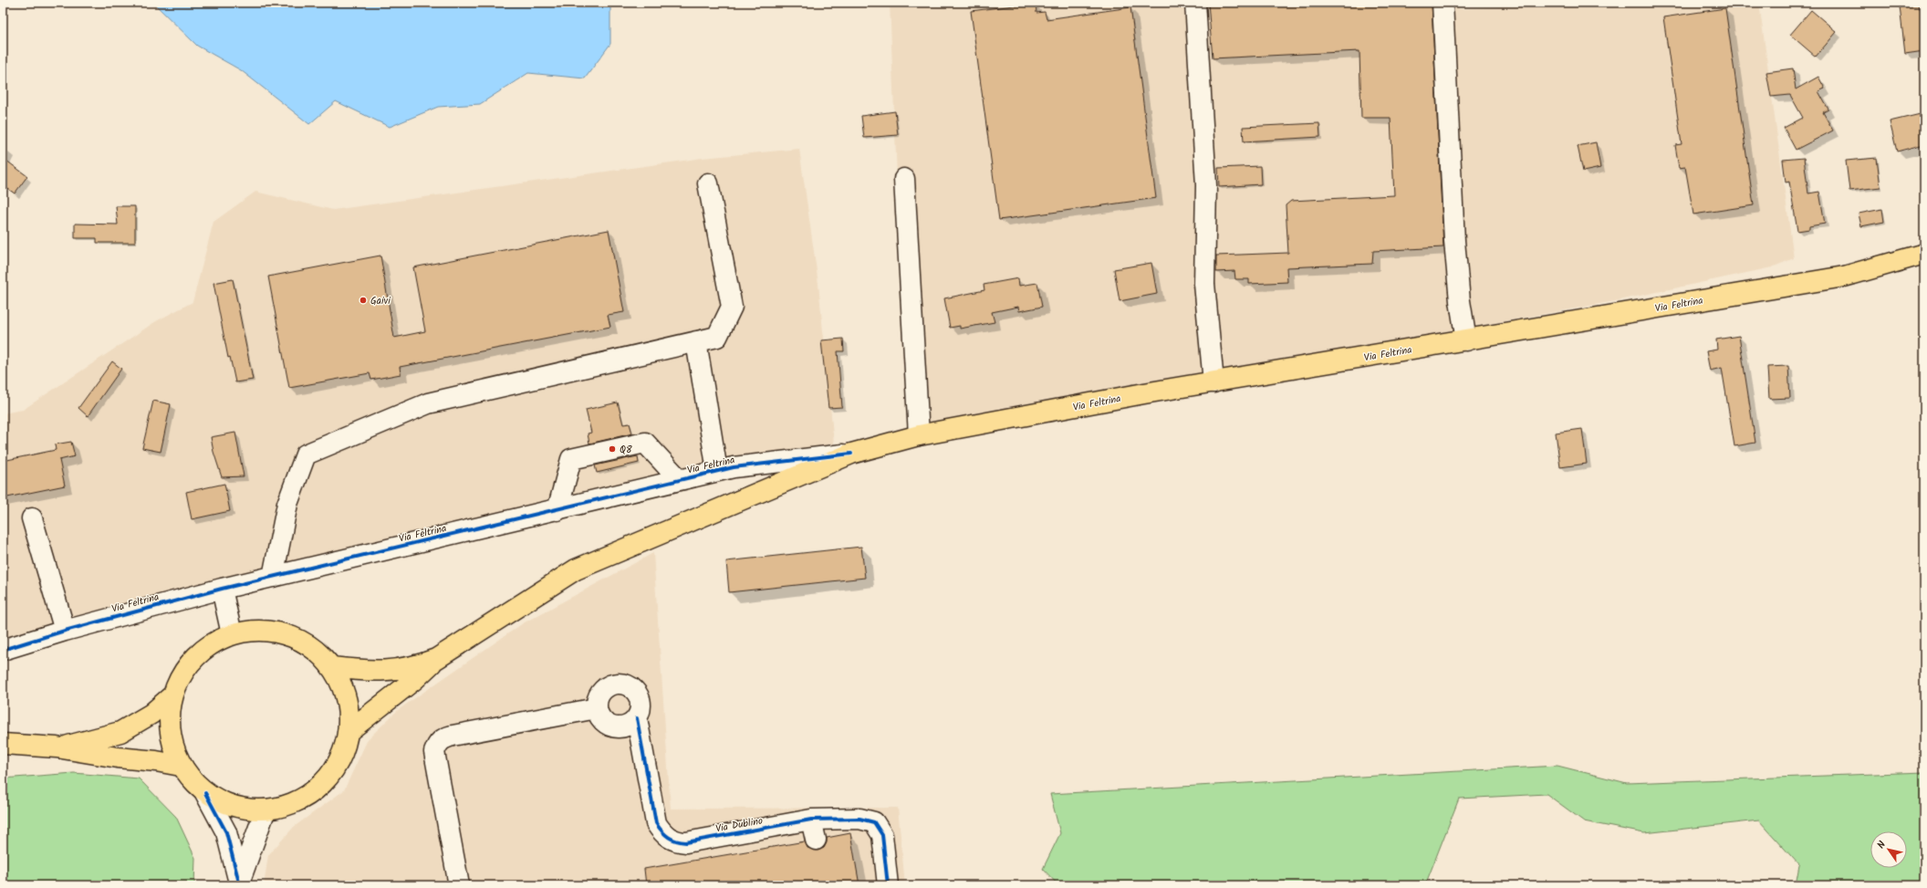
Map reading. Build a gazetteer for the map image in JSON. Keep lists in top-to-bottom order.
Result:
{
  "streets": {
    "main road": ["Via Feltrina"],
    "street": ["Via Dublino"]
  },
  "places": ["Gaivi", "Q8"],
  "north": "top left"
}
